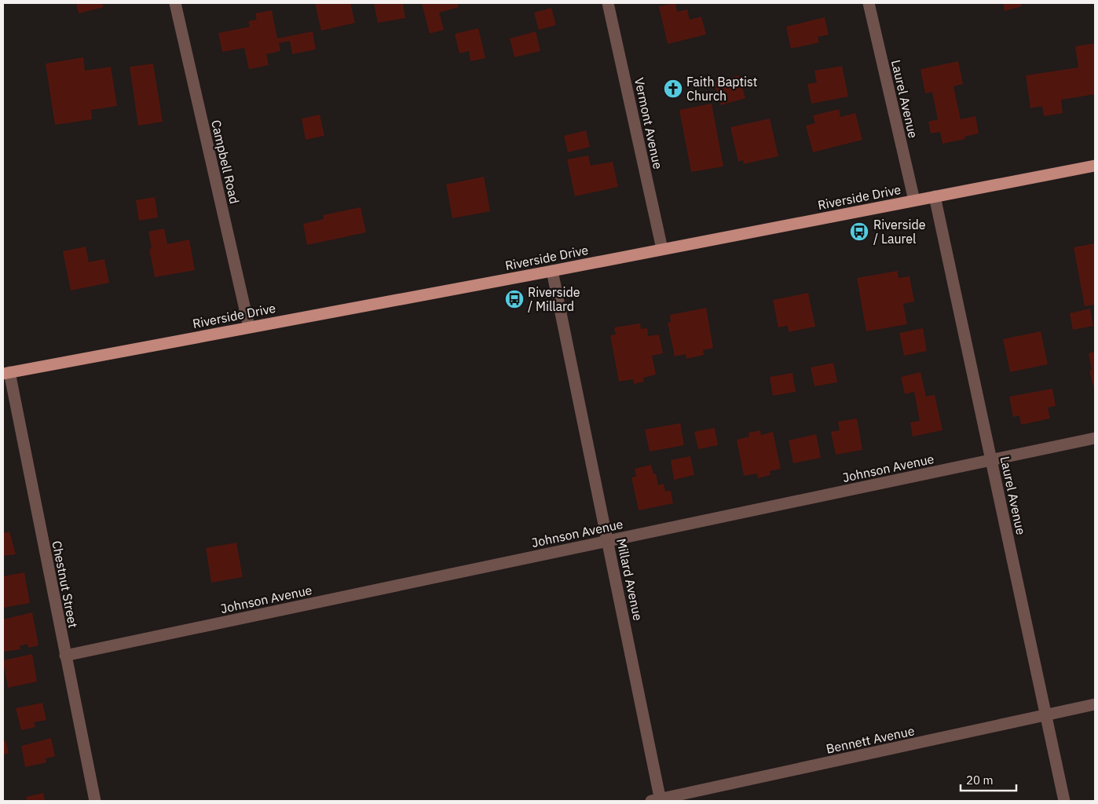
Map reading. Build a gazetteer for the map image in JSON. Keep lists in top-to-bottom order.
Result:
{
  "streets": {
    "main road": ["Riverside Drive"],
    "street": [
      "Laurel Avenue",
      "Vermont Avenue",
      "Campbell Road",
      "Johnson Avenue",
      "Millard Avenue",
      "Chestnut Street",
      "Bennett Avenue"
    ]
  },
  "crossings": [
    ["Laurel Avenue", "Riverside Drive"],
    ["Laurel Avenue", "Johnson Avenue"],
    ["Laurel Avenue", "Bennett Avenue"],
    ["Vermont Avenue", "Riverside Drive"],
    ["Campbell Road", "Riverside Drive"],
    ["Riverside Drive", "Millard Avenue"],
    ["Riverside Drive", "Chestnut Street"],
    ["Johnson Avenue", "Millard Avenue"],
    ["Johnson Avenue", "Chestnut Street"],
    ["Millard Avenue", "Bennett Avenue"]
  ],
  "places": {
    "church": ["Faith Baptist Church"],
    "bus stop": ["Riverside / Laurel", "Riverside / Millard"]
  },
  "scale_bar": "20 m"
}
